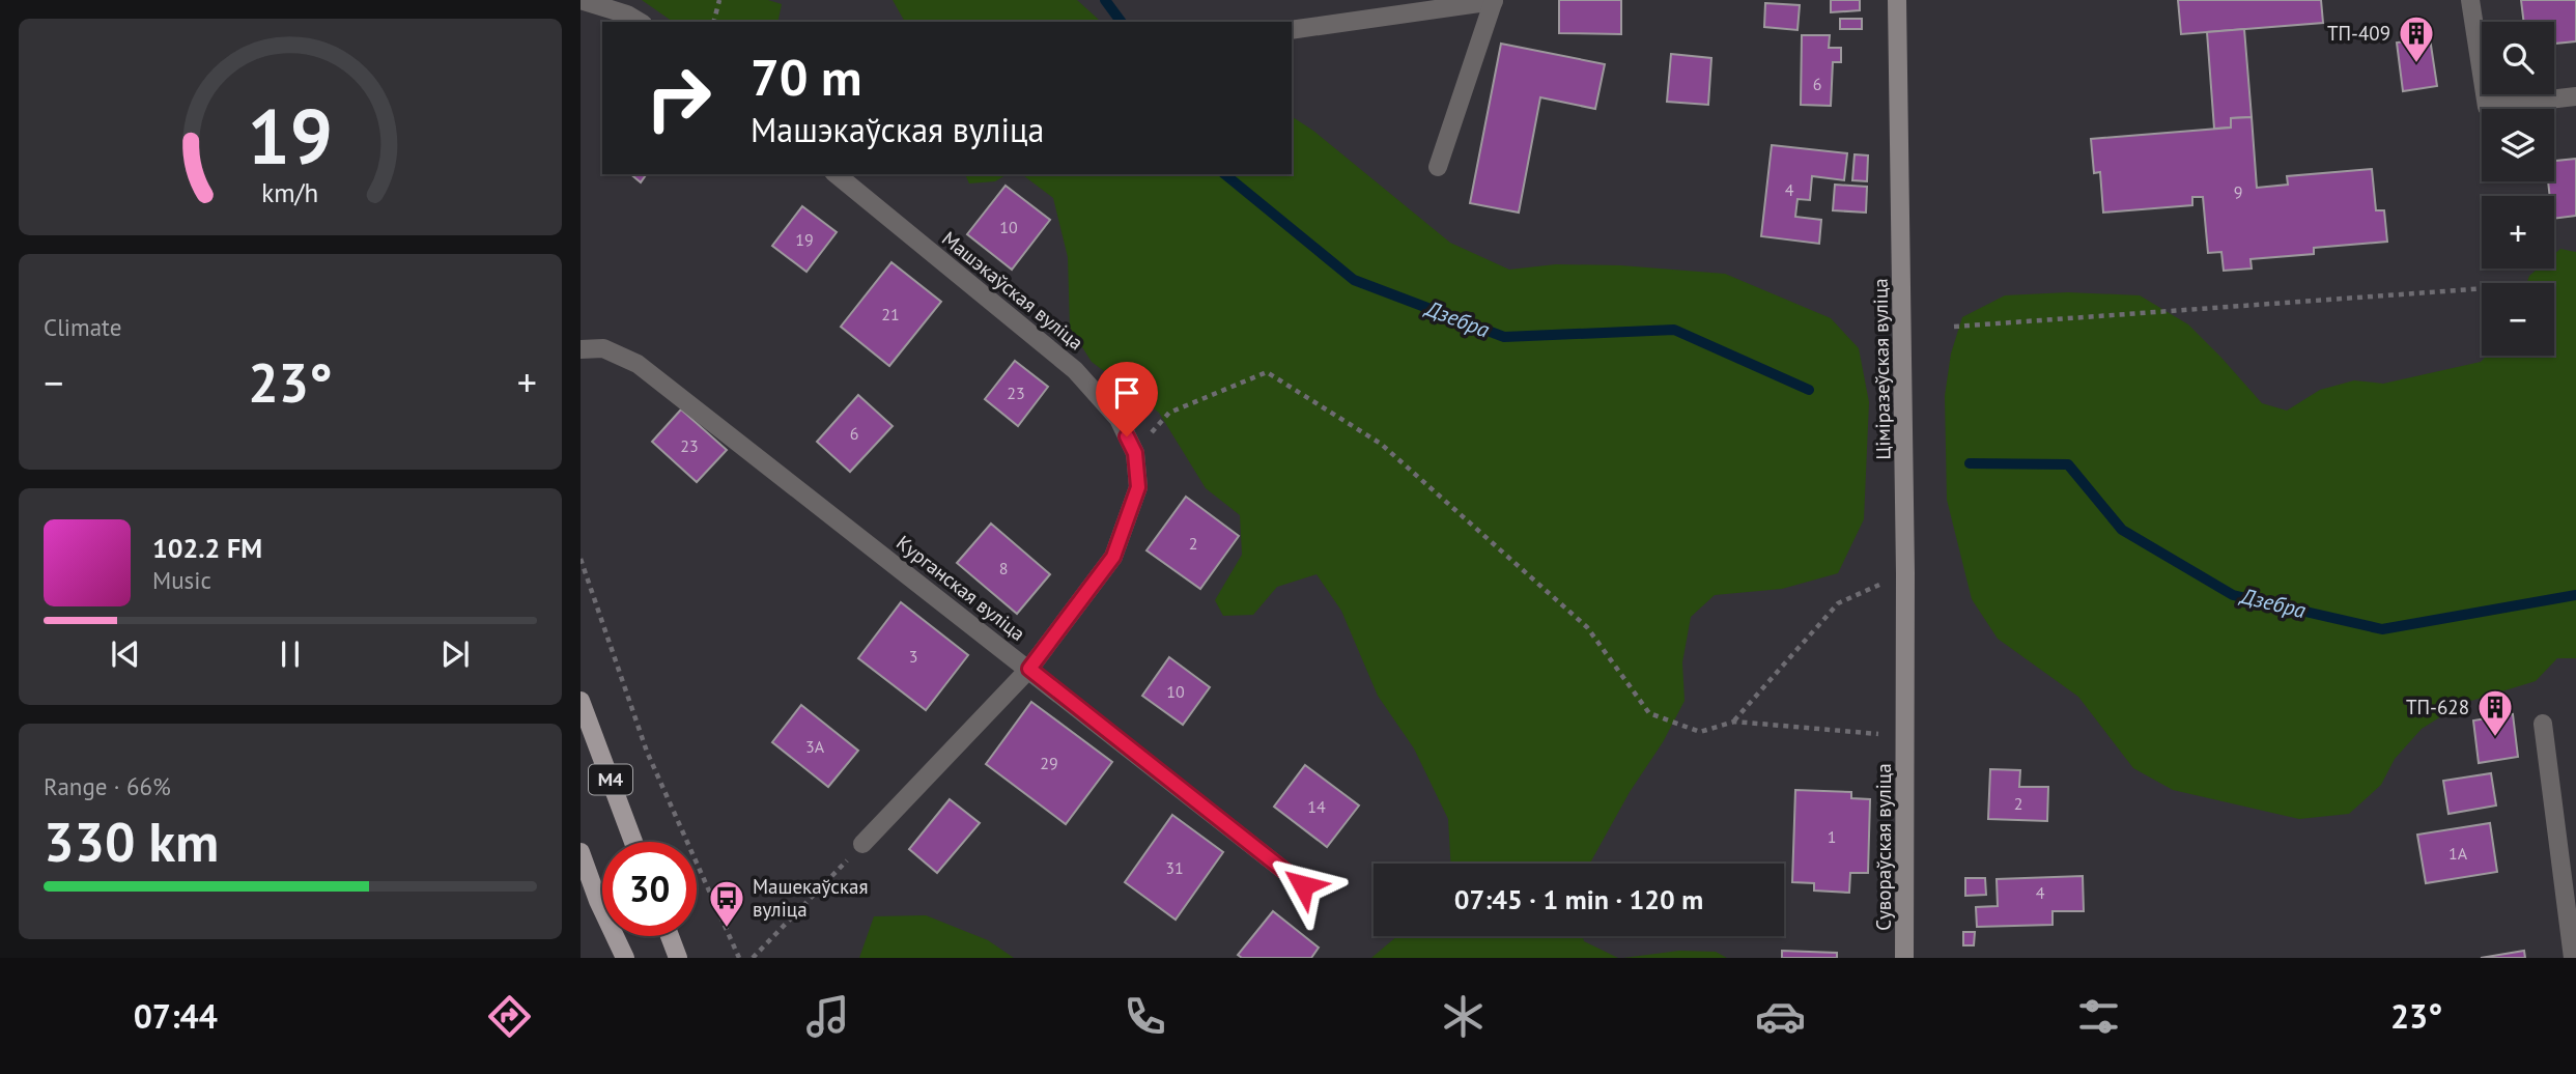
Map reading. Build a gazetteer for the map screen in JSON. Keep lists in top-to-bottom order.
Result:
{
  "streets": {
    "main road": ["Ціміразеўская вуліца", "М4", "Сувораўская вуліца"],
    "street": ["Машэкаўская вуліца", "Курганская вуліца"]
  },
  "crossings": [
    ["Машэкаўская вуліца", "Курганская вуліца"],
    ["Ціміразеўская вуліца", "Сувораўская вуліца"]
  ],
  "water": ["Дзебра"],
  "places": {
    "building": ["ТП-409", "ТП-628"],
    "bus stop": ["Машекаўская вуліца"]
  },
  "house_numbers": [
    "6",
    "4",
    "9",
    "10",
    "19",
    "21",
    "23",
    "6",
    "23",
    "2",
    "8",
    "3",
    "10",
    "3А",
    "29",
    "2",
    "14",
    "1",
    "1А",
    "31",
    "4"
  ],
  "page": {
    "map_buttons": ["+", "−"],
    "turn": ["70 m", "Машэкаўская вуліца"],
    "tile": [
      "Climate",
      ["Range · 66%", "330 km"]
    ],
    "heat": ["−", "23°", "+"],
    "song": ["102.2 FM", "Music"],
    "limit": "30",
    "trip": "07:45 · 1 min · 120 m",
    "tabs": ["07:44", "23°"],
    "gauge": ["19", "km/h"]
  }
}
